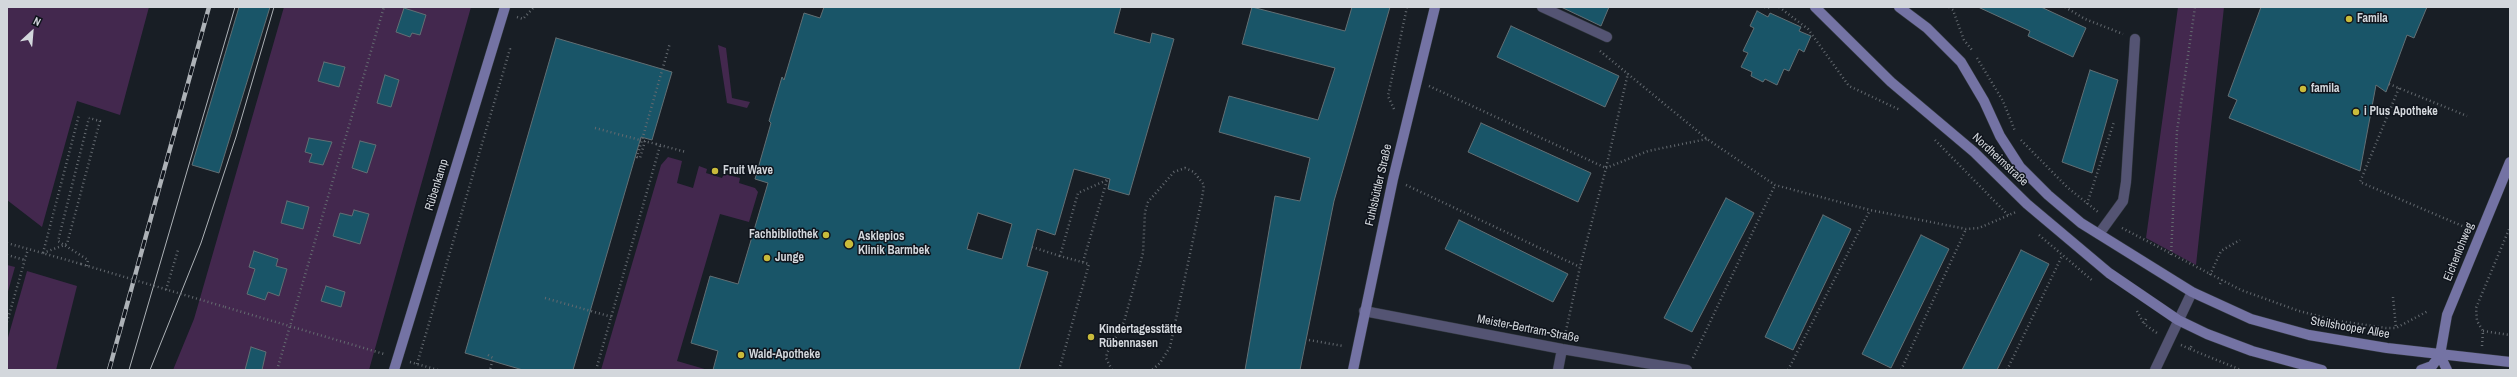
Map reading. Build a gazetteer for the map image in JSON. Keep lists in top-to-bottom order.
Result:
{
  "streets": {
    "main road": [
      "Nordheimstraße",
      "Rübenkamp",
      "Fuhlsbüttler Straße",
      "Eichenlohweg",
      "Steilshooper Allee"
    ],
    "street": ["Meister-Bertram-Straße"]
  },
  "crossings": [
    ["Nordheimstraße", "Steilshooper Allee"],
    ["Fuhlsbüttler Straße", "Meister-Bertram-Straße"],
    ["Eichenlohweg", "Steilshooper Allee"]
  ],
  "places": [
    "Famila",
    "famila",
    "i Plus Apotheke",
    "Fruit Wave",
    "Fachbibliothek",
    "Asklepios Klinik Barmbek",
    "Junge",
    "Kindertagesstätte Rübennasen",
    "Wald-Apotheke"
  ],
  "north": "top right"
}
